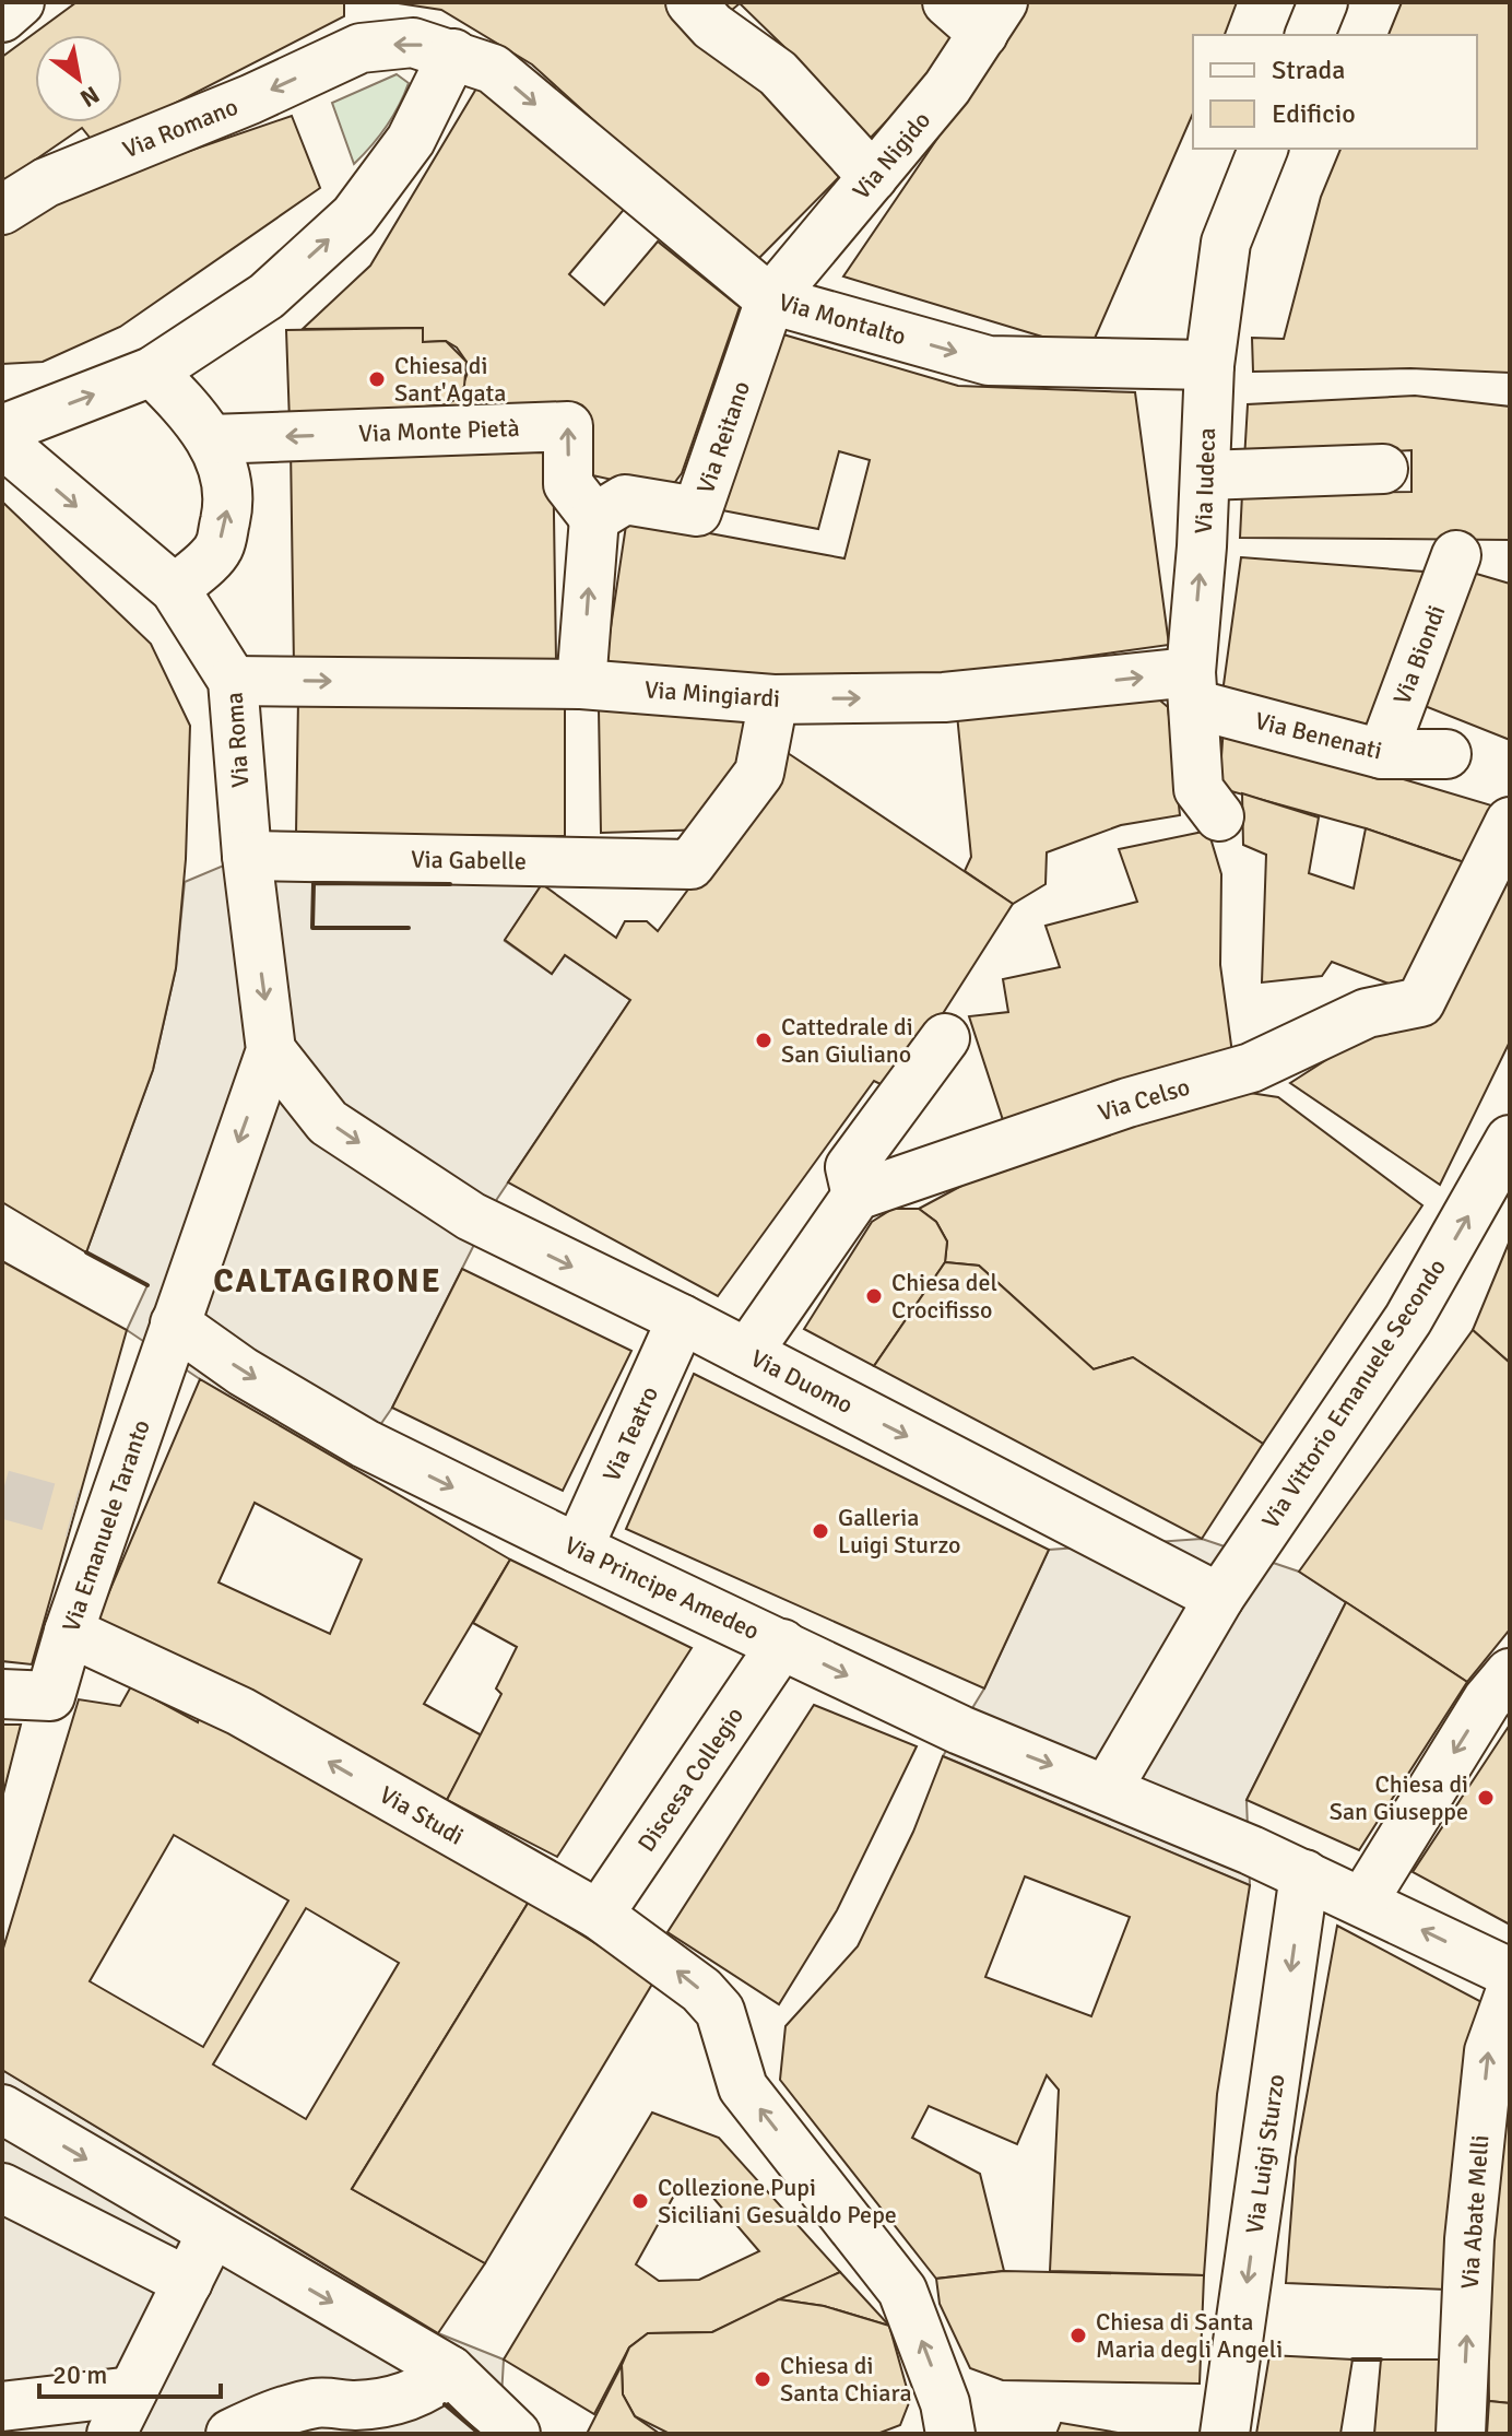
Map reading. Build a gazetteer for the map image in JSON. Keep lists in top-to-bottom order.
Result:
{
  "streets": {
    "street": [
      "Via Romano",
      "Via Nigido",
      "Via Montalto",
      "Via Monte Pietà",
      "Via Reitano",
      "Via Iudeca",
      "Via Biondi",
      "Via Mingiardi",
      "Via Benenati",
      "Via Roma",
      "Via Gabelle",
      "Via Celso",
      "Via Duomo",
      "Via Vittorio Emanuele Secondo",
      "Via Teatro",
      "Via Emanuele Taranto",
      "Via Principe Amedeo",
      "Discesa Collegio",
      "Via Studi",
      "Via Luigi Sturzo",
      "Via Abate Melli"
    ]
  },
  "crossings": [
    ["Via Romano", "Via Montalto"],
    ["Via Nigido", "Via Montalto"],
    ["Via Nigido", "Via Reitano"],
    ["Via Montalto", "Via Reitano"],
    ["Via Montalto", "Via Iudeca"],
    ["Via Monte Pietà", "Via Reitano"],
    ["Via Iudeca", "Via Mingiardi"],
    ["Via Iudeca", "Via Benenati"],
    ["Via Biondi", "Via Benenati"],
    ["Via Mingiardi", "Via Benenati"],
    ["Via Mingiardi", "Via Roma"],
    ["Via Mingiardi", "Via Gabelle"],
    ["Via Roma", "Via Gabelle"],
    ["Via Roma", "Via Duomo"],
    ["Via Roma", "Via Emanuele Taranto"],
    ["Via Duomo", "Via Vittorio Emanuele Secondo"],
    ["Via Duomo", "Via Teatro"],
    ["Via Duomo", "Via Emanuele Taranto"],
    ["Via Vittorio Emanuele Secondo", "Via Principe Amedeo"],
    ["Via Teatro", "Via Principe Amedeo"],
    ["Via Emanuele Taranto", "Via Principe Amedeo"],
    ["Via Emanuele Taranto", "Via Studi"],
    ["Via Principe Amedeo", "Discesa Collegio"],
    ["Via Principe Amedeo", "Via Luigi Sturzo"],
    ["Discesa Collegio", "Via Studi"]
  ],
  "one_way": [
    "Via Romano",
    "Via Monte Pietà",
    "Via Mingiardi",
    "Via Roma",
    "Via Duomo",
    "Via Vittorio Emanuele Secondo",
    "Via Emanuele Taranto",
    "Via Studi",
    "Via Luigi Sturzo",
    "Via Abate Melli"
  ],
  "districts": ["CALTAGIRONE"],
  "places": [
    "Chiesa di Sant'Agata",
    "Cattedrale di San Giuliano",
    "Chiesa del Crocifisso",
    "Galleria Luigi Sturzo",
    "Chiesa di San Giuseppe",
    "Collezione Pupi Siciliani Gesualdo Pepe",
    "Chiesa di Santa Maria degli Angeli",
    "Chiesa di Santa Chiara"
  ],
  "legend": ["Strada", "Edificio"],
  "scale_bar": "20 m",
  "north": "bottom right"
}
